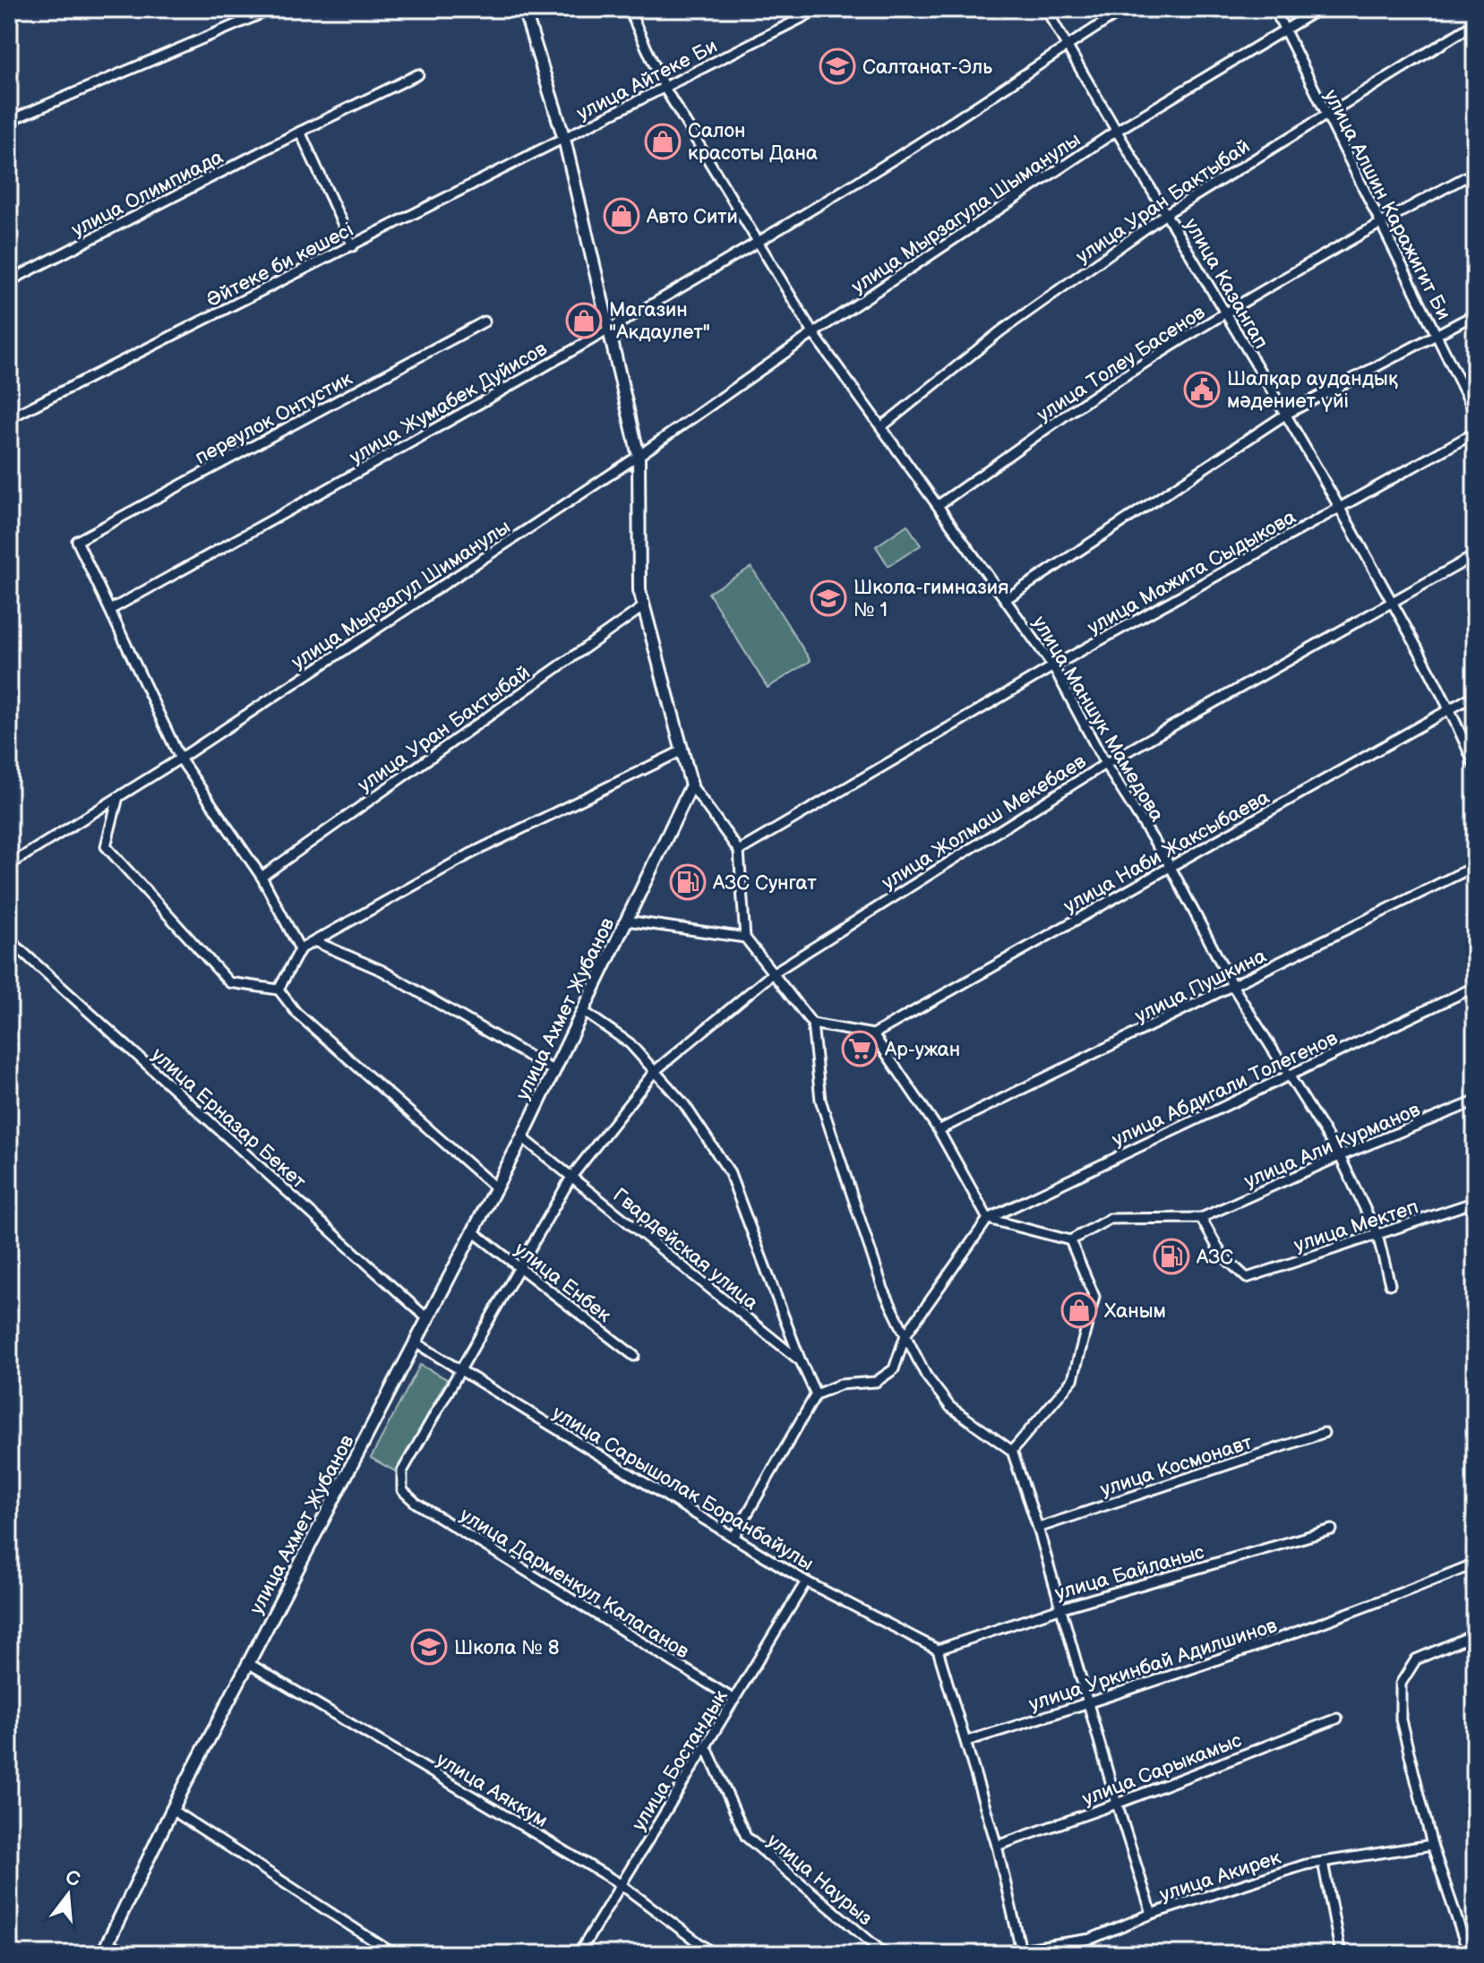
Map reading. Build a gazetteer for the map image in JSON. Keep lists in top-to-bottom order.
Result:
{
  "streets": {
    "main road": ["улица Ахмет Жубанов"],
    "street": [
      "улица Айтеке Би",
      "улица Олимпиада",
      "улица Уран Бактыбай",
      "улица Алшин Каражигит Би",
      "улица Мырзагула Шыманулы",
      "Әйтеке би көшесі",
      "улица Казангап",
      "улица Толеу Басенов",
      "улица Жумабек Дуйисов",
      "переулок Онтустик",
      "улица Мажита Сыдыкова",
      "улица Мырзагул Шиманулы",
      "улица Маншук Мамедова",
      "улица Жолмаш Мекебаев",
      "улица Наби Жаксыбаева",
      "улица Пушкина",
      "улица Абдигали Толегенов",
      "улица Ерназар Бекет",
      "улица Али Курманов",
      "улица Мектеп",
      "Гвардейская улица",
      "улица Енбек",
      "улица Космонавт",
      "улица Сарышолак Боранбайулы",
      "улица Байланыс",
      "улица Дарменкул Калаганов",
      "улица Уркинбай Адилшинов",
      "улица Бостандык",
      "улица Сарыкамыс",
      "улица Аяккум",
      "улица Акирек",
      "улица Наурыз"
    ]
  },
  "crossings": [
    ["улица Айтеке Би", "Әйтеке би көшесі"],
    ["улица Айтеке Би", "улица Маншук Мамедова"],
    ["улица Уран Бактыбай", "улица Алшин Каражигит Би"],
    ["улица Уран Бактыбай", "улица Казангап"],
    ["улица Уран Бактыбай", "улица Маншук Мамедова"],
    ["улица Алшин Каражигит Би", "улица Мырзагула Шыманулы"],
    ["улица Алшин Каражигит Би", "улица Толеу Басенов"],
    ["улица Мырзагула Шыманулы", "улица Казангап"],
    ["улица Мырзагула Шыманулы", "улица Мырзагул Шиманулы"],
    ["улица Мырзагула Шыманулы", "улица Маншук Мамедова"],
    ["улица Казангап", "улица Толеу Басенов"],
    ["улица Казангап", "улица Жумабек Дуйисов"],
    ["улица Казангап", "улица Мажита Сыдыкова"],
    ["улица Казангап", "улица Жолмаш Мекебаев"],
    ["улица Казангап", "улица Наби Жаксыбаева"],
    ["улица Толеу Басенов", "улица Маншук Мамедова"],
    ["улица Жумабек Дуйисов", "переулок Онтустик"],
    ["улица Жумабек Дуйисов", "улица Маншук Мамедова"],
    ["улица Мажита Сыдыкова", "улица Маншук Мамедова"],
    ["улица Маншук Мамедова", "улица Жолмаш Мекебаев"],
    ["улица Маншук Мамедова", "улица Наби Жаксыбаева"],
    ["улица Маншук Мамедова", "улица Пушкина"],
    ["улица Маншук Мамедова", "улица Абдигали Толегенов"],
    ["улица Маншук Мамедова", "улица Али Курманов"],
    ["улица Маншук Мамедова", "улица Мектеп"],
    ["улица Жолмаш Мекебаев", "Гвардейская улица"],
    ["улица Жолмаш Мекебаев", "улица Енбек"],
    ["улица Жолмаш Мекебаев", "улица Сарышолак Боранбайулы"],
    ["улица Жолмаш Мекебаев", "улица Дарменкул Калаганов"],
    ["улица Ахмет Жубанов", "улица Ерназар Бекет"],
    ["улица Ахмет Жубанов", "Гвардейская улица"],
    ["улица Ахмет Жубанов", "улица Енбек"],
    ["улица Ахмет Жубанов", "улица Сарышолак Боранбайулы"],
    ["улица Ахмет Жубанов", "улица Аяккум"],
    ["улица Али Курманов", "улица Мектеп"],
    ["улица Сарышолак Боранбайулы", "улица Байланыс"],
    ["улица Сарышолак Боранбайулы", "улица Бостандык"],
    ["улица Дарменкул Калаганов", "улица Бостандык"],
    ["улица Бостандык", "улица Аяккум"],
    ["улица Бостандык", "улица Наурыз"]
  ],
  "places": {
    "school or university": ["Салтанат-Эль", "Школа-гимназия № 1", "Школа № 8"],
    "shop": [
      "Салон красоты Дана",
      "Авто Сити",
      "Магазин \"Акдаулет\"",
      "Ханым"
    ],
    "public building": ["Шалқар аудандық мәдениет үйі"],
    "fuel station": ["АЗС Сунгат", "АЗС"],
    "supermarket": ["Ар-ужан"]
  },
  "north": "top"
}
